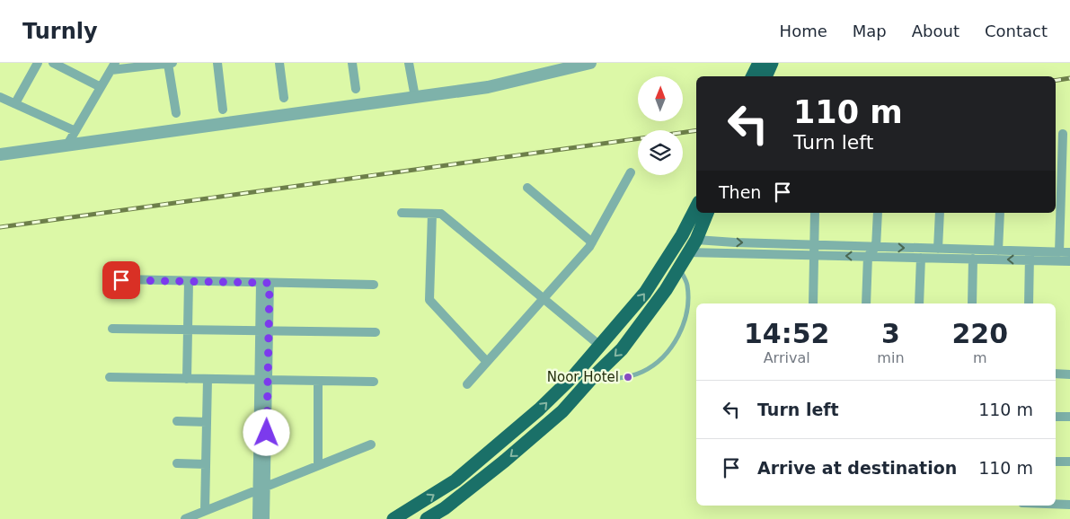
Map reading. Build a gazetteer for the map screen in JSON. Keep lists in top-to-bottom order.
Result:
{
  "places": ["Noor Hotel"],
  "north": "top",
  "page": {
    "header": "Turnly",
    "nav": [
      "Home",
      "Map",
      "About",
      "Contact"
    ],
    "turn": ["110 m", "Turn left"],
    "then": "Then",
    "eta": [
      "14:52",
      "Arrival",
      "3",
      "min",
      "220",
      "m"
    ],
    "list": [
      {
        "name": "Turn left",
        "value": "110 m"
      },
      {
        "name": "Arrive at destination",
        "value": "110 m"
      }
    ]
  }
}
